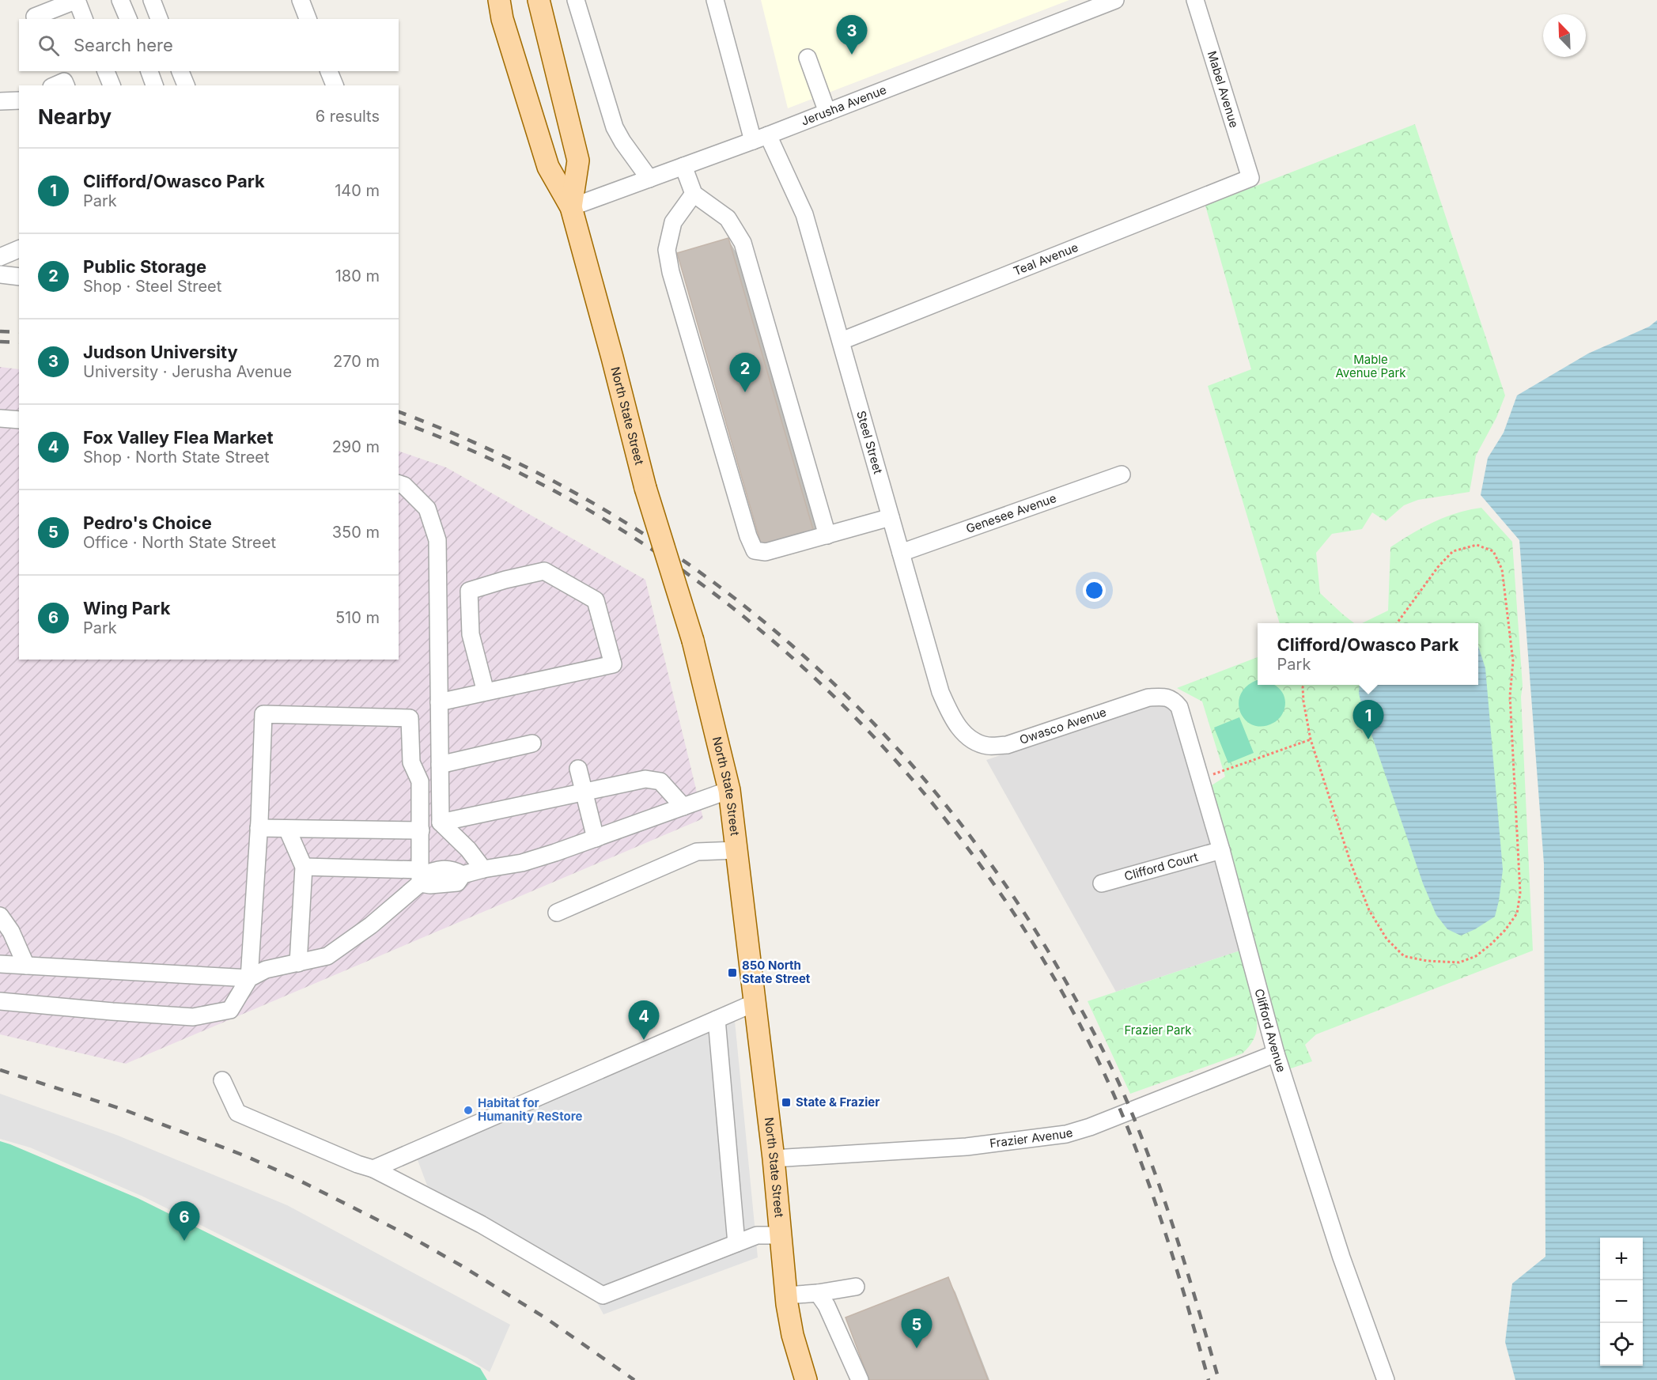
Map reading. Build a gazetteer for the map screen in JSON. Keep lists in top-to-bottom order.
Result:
{
  "streets": {
    "main road": ["North State Street"],
    "street": [
      "Mabel Avenue",
      "Jerusha Avenue",
      "Teal Avenue",
      "Steel Street",
      "Genesee Avenue",
      "Owasco Avenue",
      "Clifford Court",
      "Clifford Avenue",
      "Frazier Avenue"
    ]
  },
  "crossings": [
    ["Mabel Avenue", "Teal Avenue"],
    ["Jerusha Avenue", "North State Street"],
    ["Jerusha Avenue", "Steel Street"],
    ["Teal Avenue", "Steel Street"],
    ["North State Street", "Frazier Avenue"],
    ["Steel Street", "Genesee Avenue"],
    ["Steel Street", "Owasco Avenue"],
    ["Owasco Avenue", "Clifford Avenue"],
    ["Clifford Court", "Clifford Avenue"],
    ["Clifford Avenue", "Frazier Avenue"]
  ],
  "parks": ["Mable Avenue Park", "Frazier Park"],
  "places": {
    "transit": ["850 North State Street", "State & Frazier"],
    "other": ["Habitat for Humanity ReStore"]
  },
  "north": "top left",
  "page": {
    "pins": [
      "3",
      "2",
      "1",
      "4",
      "6",
      "5"
    ],
    "search": "Search here",
    "heading": ["Nearby", "6 results"],
    "list": [
      {
        "mark": "1",
        "name": "Clifford/Owasco Park",
        "note": "Park",
        "value": "140 m"
      },
      {
        "mark": "2",
        "name": "Public Storage",
        "note": "Shop · Steel Street",
        "value": "180 m"
      },
      {
        "mark": "3",
        "name": "Judson University",
        "note": "University · Jerusha Avenue",
        "value": "270 m"
      },
      {
        "mark": "4",
        "name": "Fox Valley Flea Market",
        "note": "Shop · North State Street",
        "value": "290 m"
      },
      {
        "mark": "5",
        "name": "Pedro's Choice",
        "note": "Office · North State Street",
        "value": "350 m"
      },
      {
        "mark": "6",
        "name": "Wing Park",
        "note": "Park",
        "value": "510 m"
      }
    ],
    "popup": ["Clifford/Owasco Park", "Park"],
    "map_buttons": ["+", "−"]
  }
}
